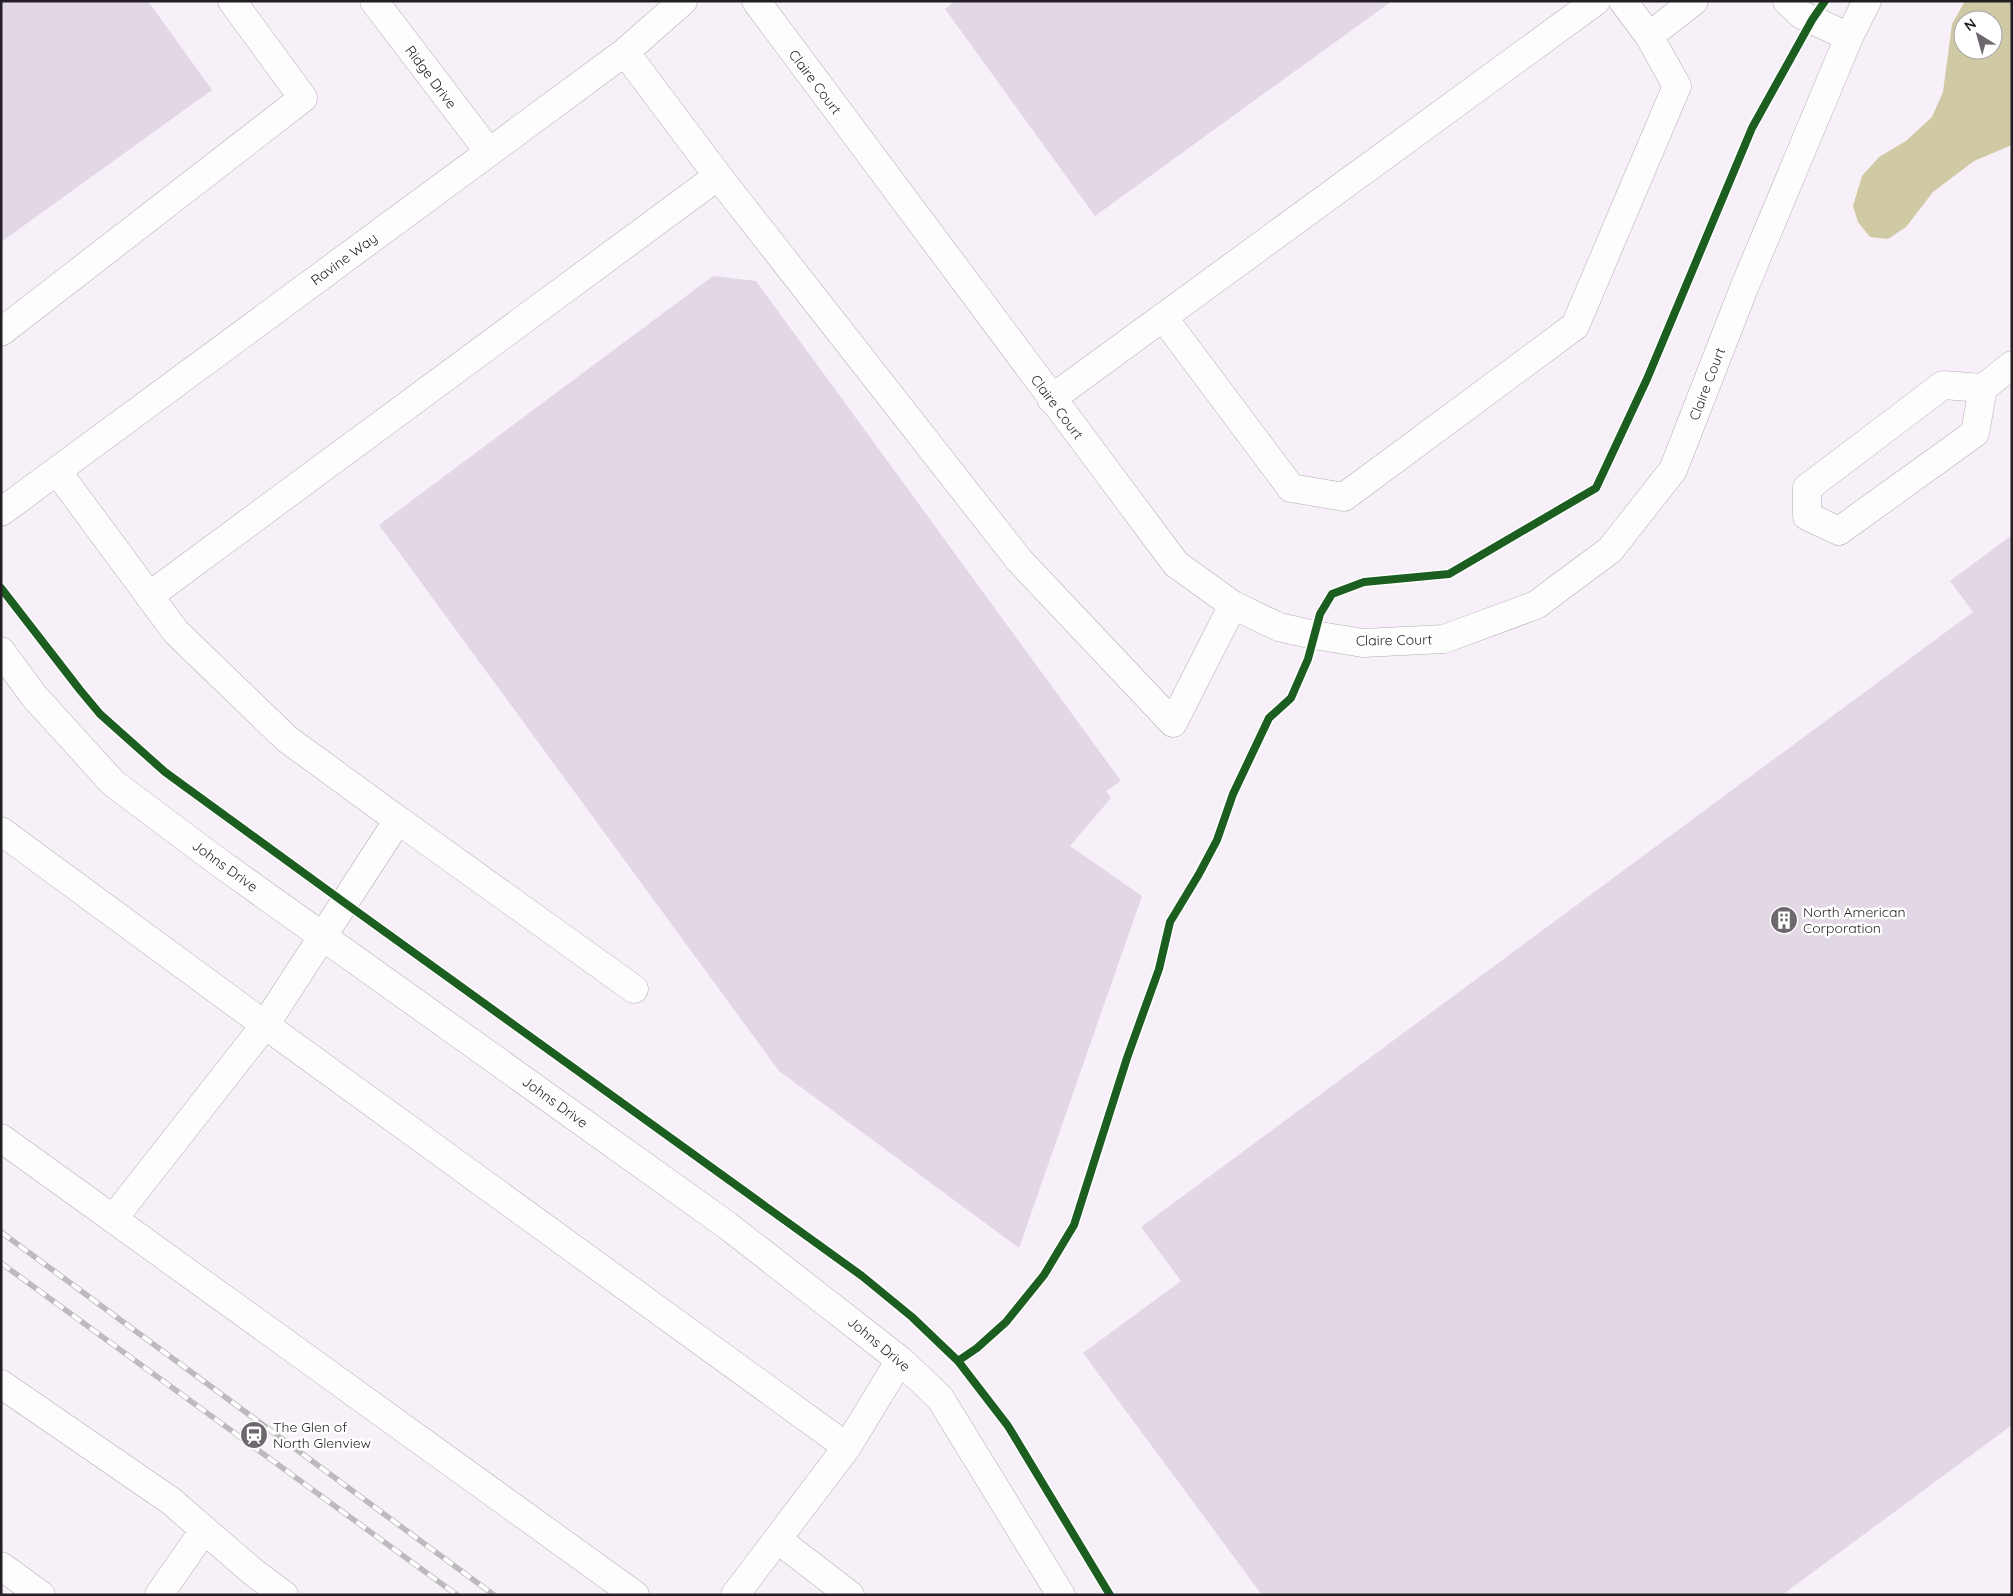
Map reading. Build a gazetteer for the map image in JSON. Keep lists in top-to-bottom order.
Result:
{
  "streets": {
    "street": [
      "Ridge Drive",
      "Claire Court",
      "Ravine Way",
      "Johns Drive"
    ]
  },
  "crossings": [
    ["Ridge Drive", "Ravine Way"]
  ],
  "places": {
    "building": ["North American Corporation"],
    "station": ["The Glen of North Glenview"]
  },
  "north": "top left"
}
